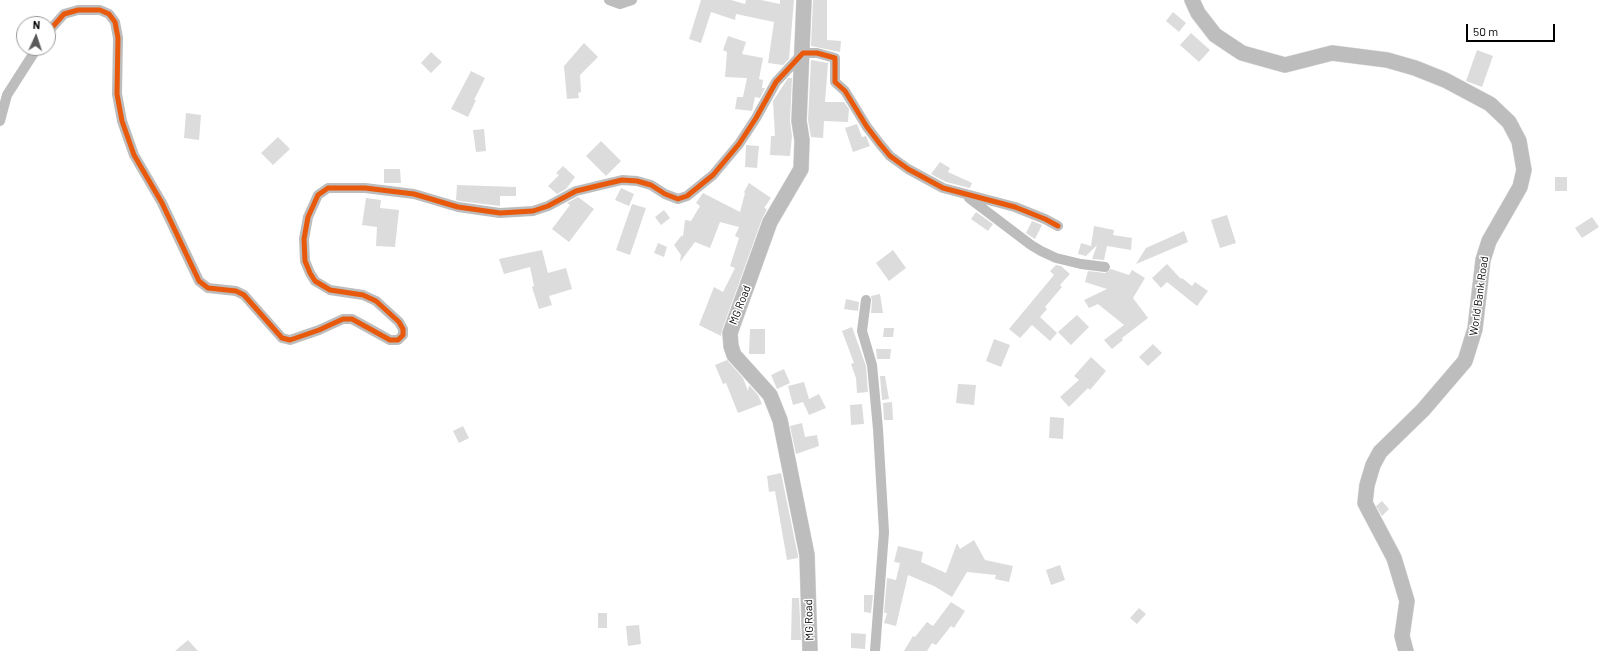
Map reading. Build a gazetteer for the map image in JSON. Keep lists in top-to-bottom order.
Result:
{
  "streets": {
    "main road": ["World Bank Road", "MG Road"]
  },
  "scale_bar": "50 m",
  "north": "top"
}
